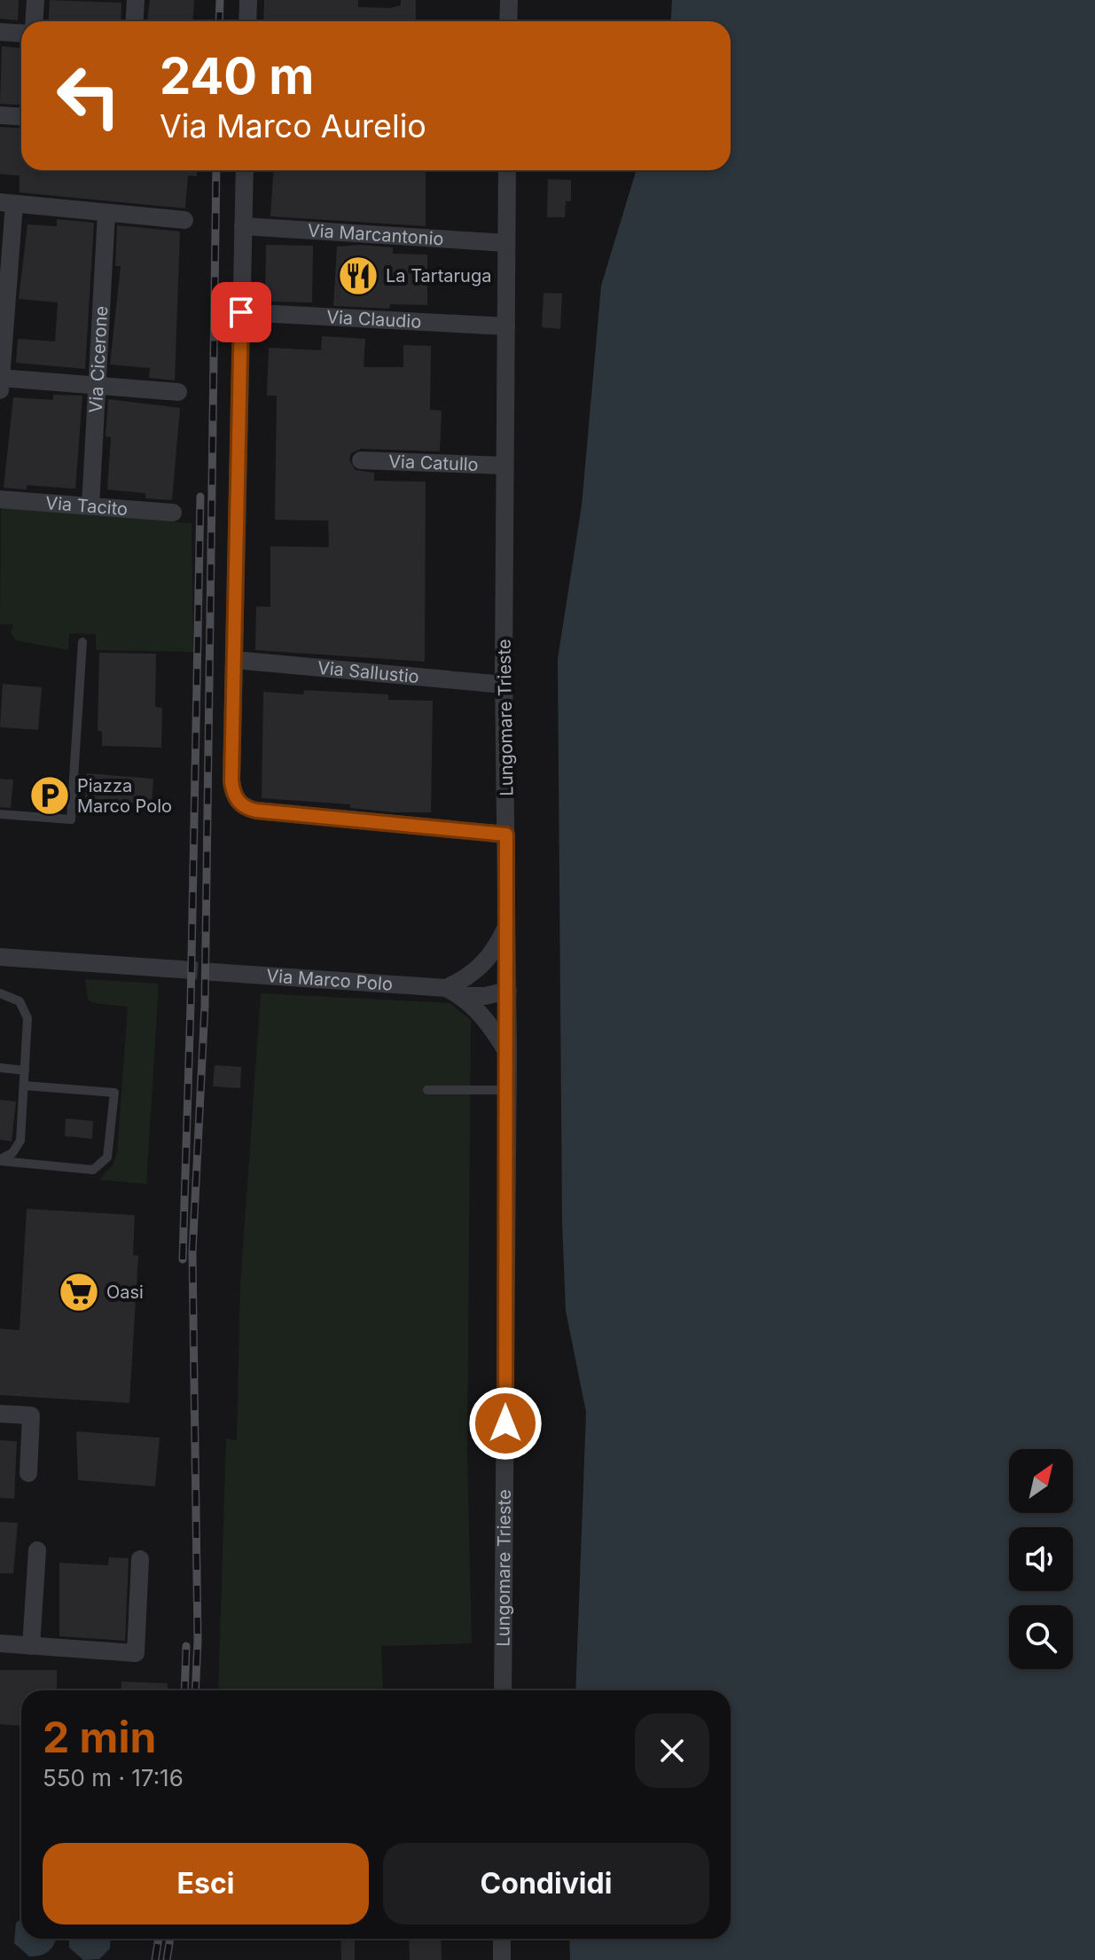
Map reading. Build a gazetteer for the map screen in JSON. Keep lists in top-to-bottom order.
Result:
{
  "streets": {
    "street": [
      "Via Marcantonio",
      "Via Claudio",
      "Via Cicerone",
      "Via Catullo",
      "Via Tacito",
      "Via Sallustio",
      "Lungomare Trieste",
      "Via Marco Polo"
    ]
  },
  "crossings": [
    ["Via Marcantonio", "Lungomare Trieste"],
    ["Via Claudio", "Lungomare Trieste"],
    ["Via Cicerone", "Via Tacito"],
    ["Via Catullo", "Lungomare Trieste"],
    ["Via Sallustio", "Lungomare Trieste"],
    ["Lungomare Trieste", "Via Marco Polo"]
  ],
  "places": {
    "restaurant": ["La Tartaruga"],
    "parking": ["Piazza Marco Polo"],
    "supermarket": ["Oasi"]
  },
  "north": "top right",
  "page": {
    "turn": ["240 m", "Via Marco Aurelio"],
    "heading": ["2 min", "550 m · 17:16"],
    "buttons": ["Esci", "Condividi"]
  }
}
